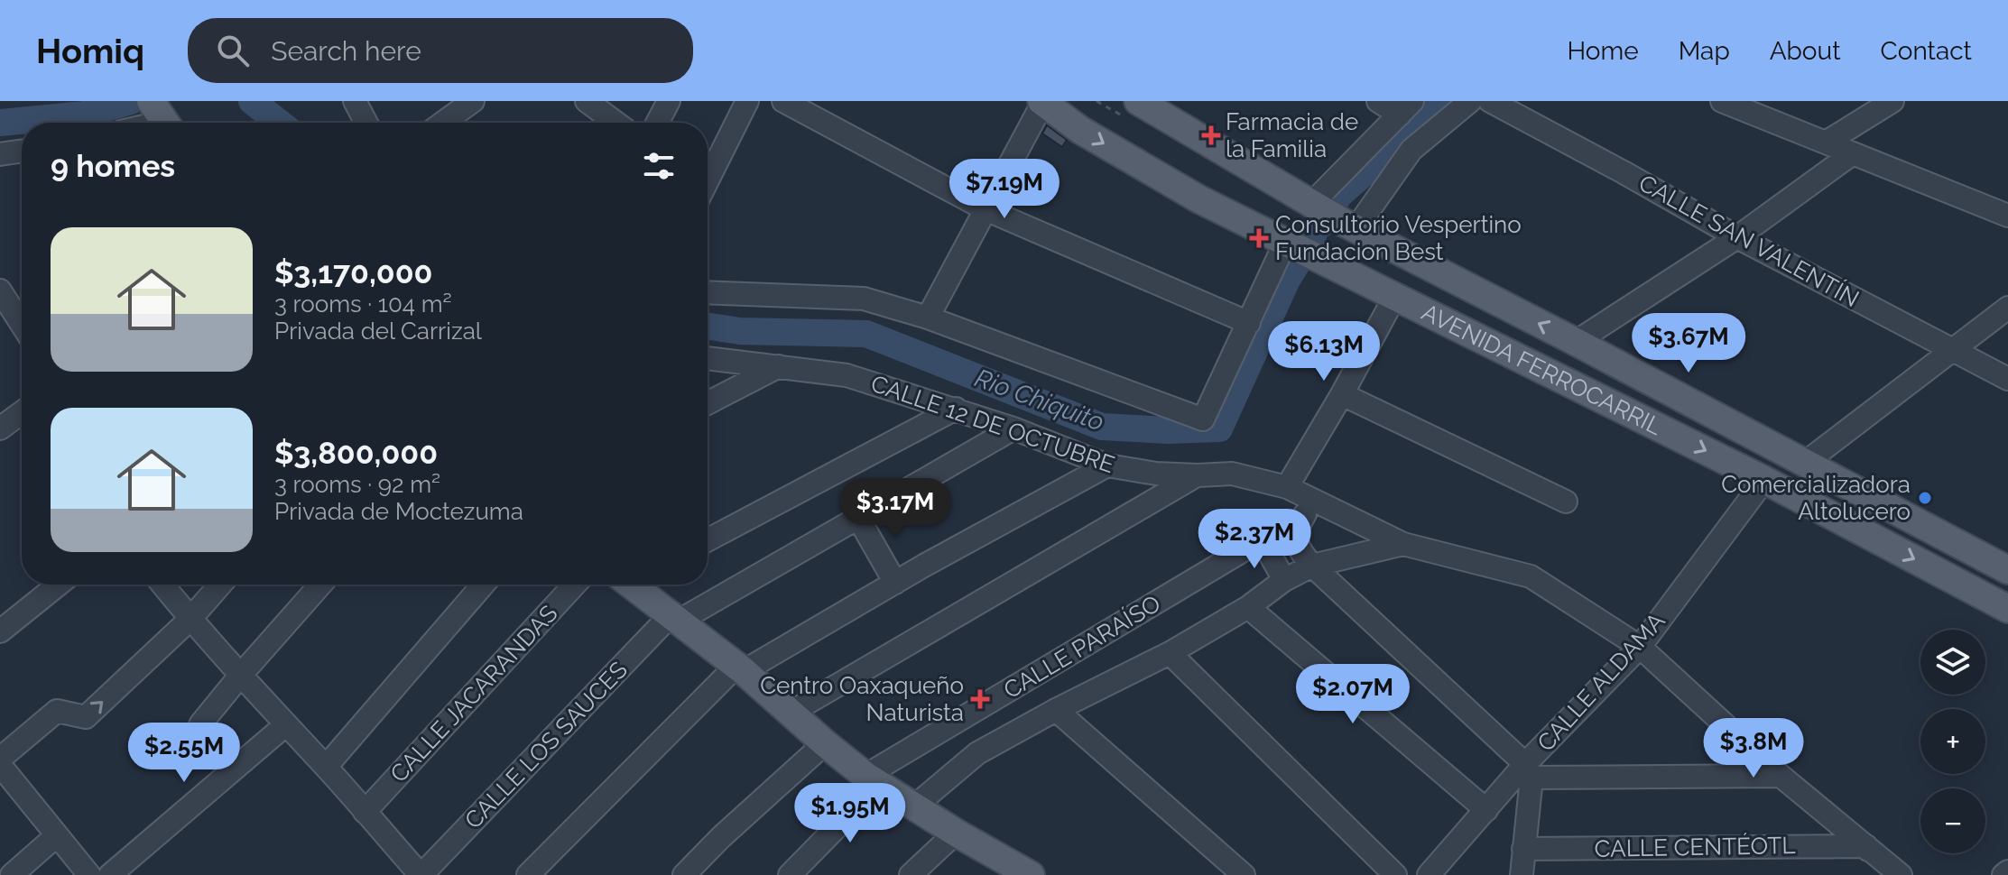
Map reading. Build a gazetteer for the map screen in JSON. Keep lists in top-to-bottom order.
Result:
{
  "streets": {
    "main road": ["AVENIDA FERROCARRIL"],
    "street": [
      "CALLE SAN VALENTÍN",
      "CALLE 12 DE OCTUBRE",
      "CALLE PARAÍSO",
      "CALLE ALDAMA",
      "CALLE JACARANDAS",
      "CALLE LOS SAUCES",
      "CALLE CENTÉOTL"
    ]
  },
  "crossings": [
    ["AVENIDA FERROCARRIL", "CALLE ALDAMA"],
    ["CALLE 12 DE OCTUBRE", "CALLE ALDAMA"],
    ["CALLE 12 DE OCTUBRE", "CALLE LOS SAUCES"],
    ["CALLE 12 DE OCTUBRE", "CALLE CENTÉOTL"]
  ],
  "water": ["Rio Chiquito"],
  "places": {
    "health": ["Farmacia de la Familia", "Consultorio Vespertino Fundacion Best", "Centro Oaxaqueño Naturista"],
    "other": ["Comercializadora Altolucero"]
  },
  "page": {
    "header": "Homiq",
    "search": "Search here",
    "nav": [
      "Home",
      "Map",
      "About",
      "Contact"
    ],
    "heading": "9 homes",
    "price": [
      "$7.19M",
      "$3.67M",
      "$6.13M",
      "$3.17M",
      "$2.37M",
      "$2.07M",
      "$3.8M",
      "$2.55M",
      "$1.95M"
    ],
    "list": [
      {
        "name": "$3,170,000",
        "note": "3 rooms · 104 m² · Privada del Carrizal"
      },
      {
        "name": "$3,800,000",
        "note": "3 rooms · 92 m² · Privada de Moctezuma"
      }
    ],
    "map_buttons": ["+", "−"]
  }
}
